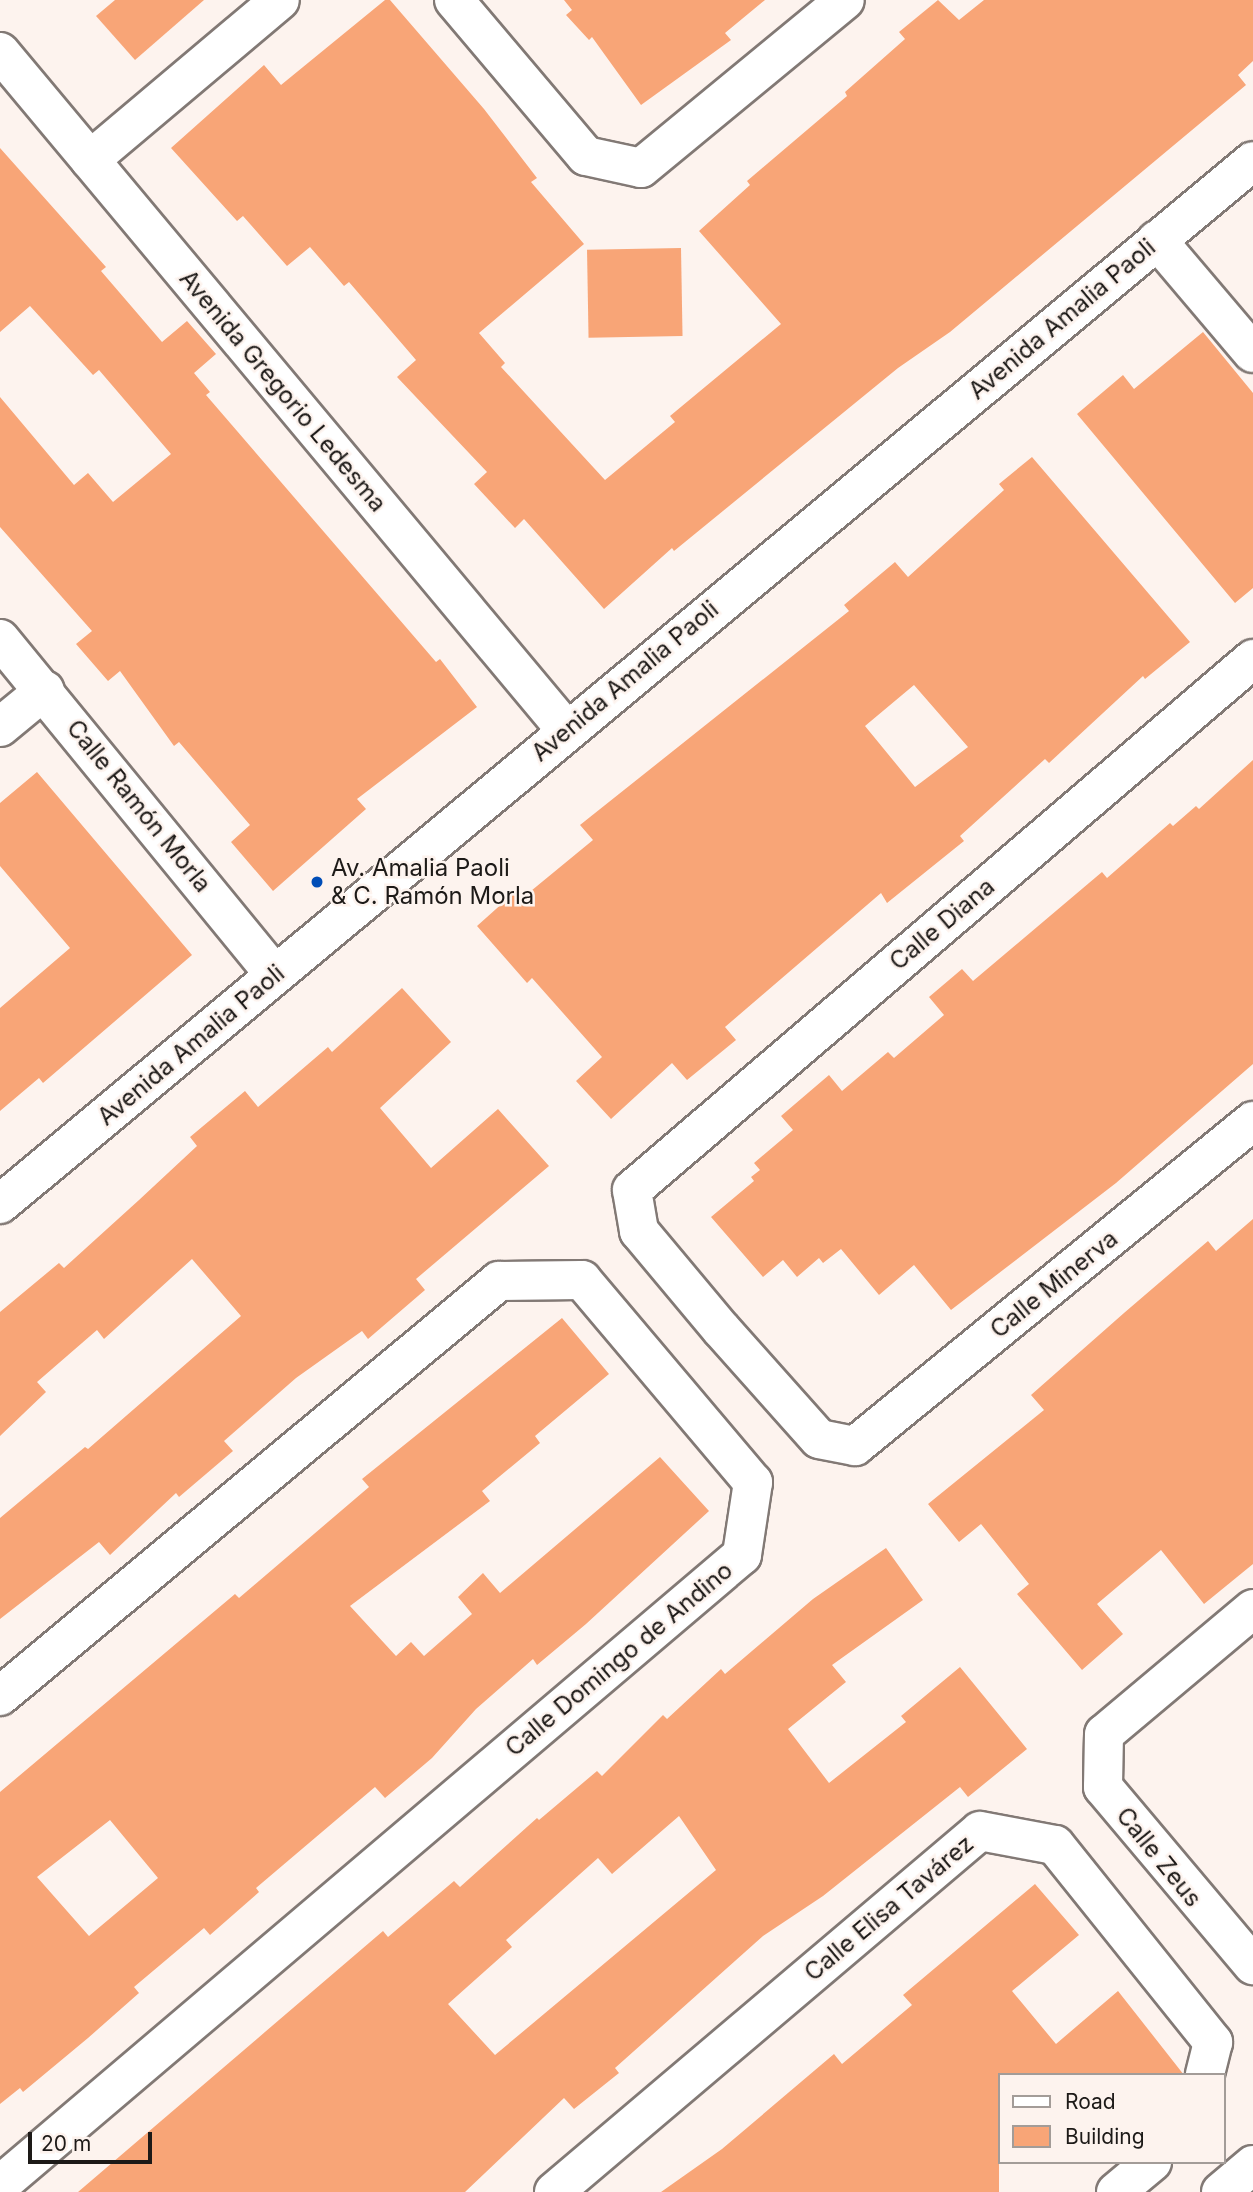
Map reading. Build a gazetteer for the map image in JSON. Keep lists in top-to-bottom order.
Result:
{
  "streets": {
    "street": [
      "Avenida Amalia Paoli",
      "Avenida Gregorio Ledesma",
      "Calle Ramón Morla",
      "Calle Diana",
      "Calle Minerva",
      "Calle Domingo de Andino",
      "Calle Zeus",
      "Calle Elisa Tavárez"
    ]
  },
  "crossings": [
    ["Avenida Amalia Paoli", "Avenida Gregorio Ledesma"],
    ["Avenida Amalia Paoli", "Calle Ramón Morla"],
    ["Calle Diana", "Calle Minerva"]
  ],
  "places": ["Av. Amalia Paoli & C. Ramón Morla"],
  "legend": ["Road", "Building"],
  "scale_bar": "20 m"
}
